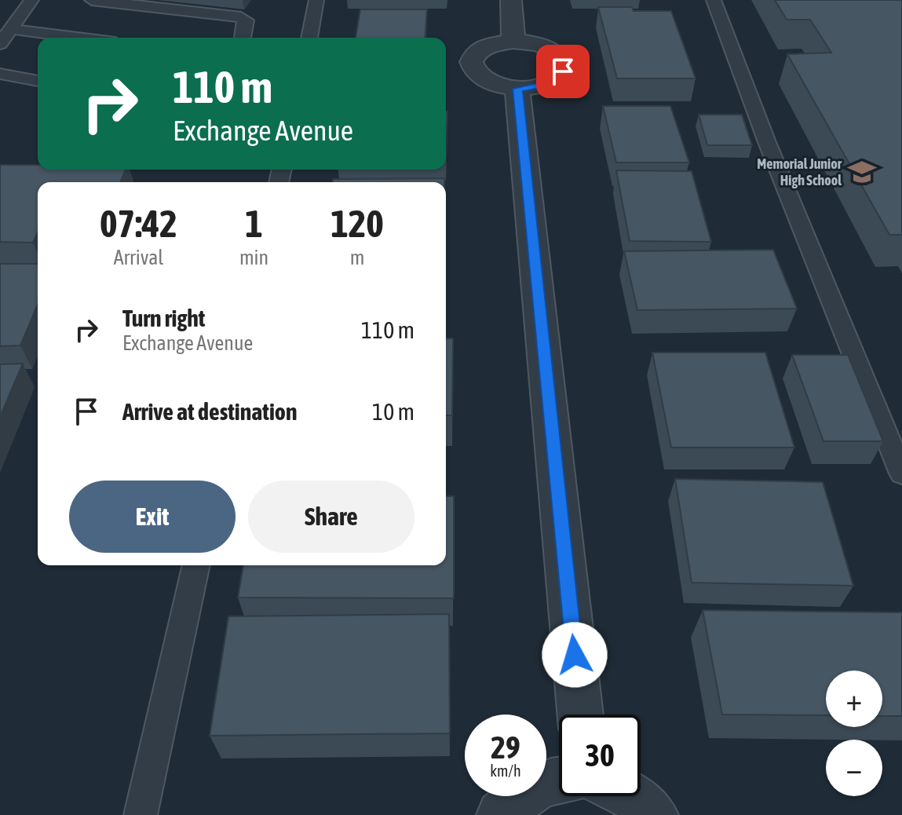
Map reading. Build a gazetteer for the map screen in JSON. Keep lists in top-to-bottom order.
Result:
{
  "places": {
    "school or university": ["Memorial Junior High School"]
  },
  "page": {
    "turn": ["110 m", "Exchange Avenue"],
    "eta": [
      "07:42",
      "Arrival",
      "1",
      "min",
      "120",
      "m"
    ],
    "list": [
      {
        "name": "Turn right",
        "note": "Exchange Avenue",
        "value": "110 m"
      },
      {
        "name": "Arrive at destination",
        "value": "10 m"
      }
    ],
    "buttons": ["Exit", "Share"],
    "map_buttons": ["+", "−"],
    "speed": "29 km/h",
    "limit": "30"
  }
}
